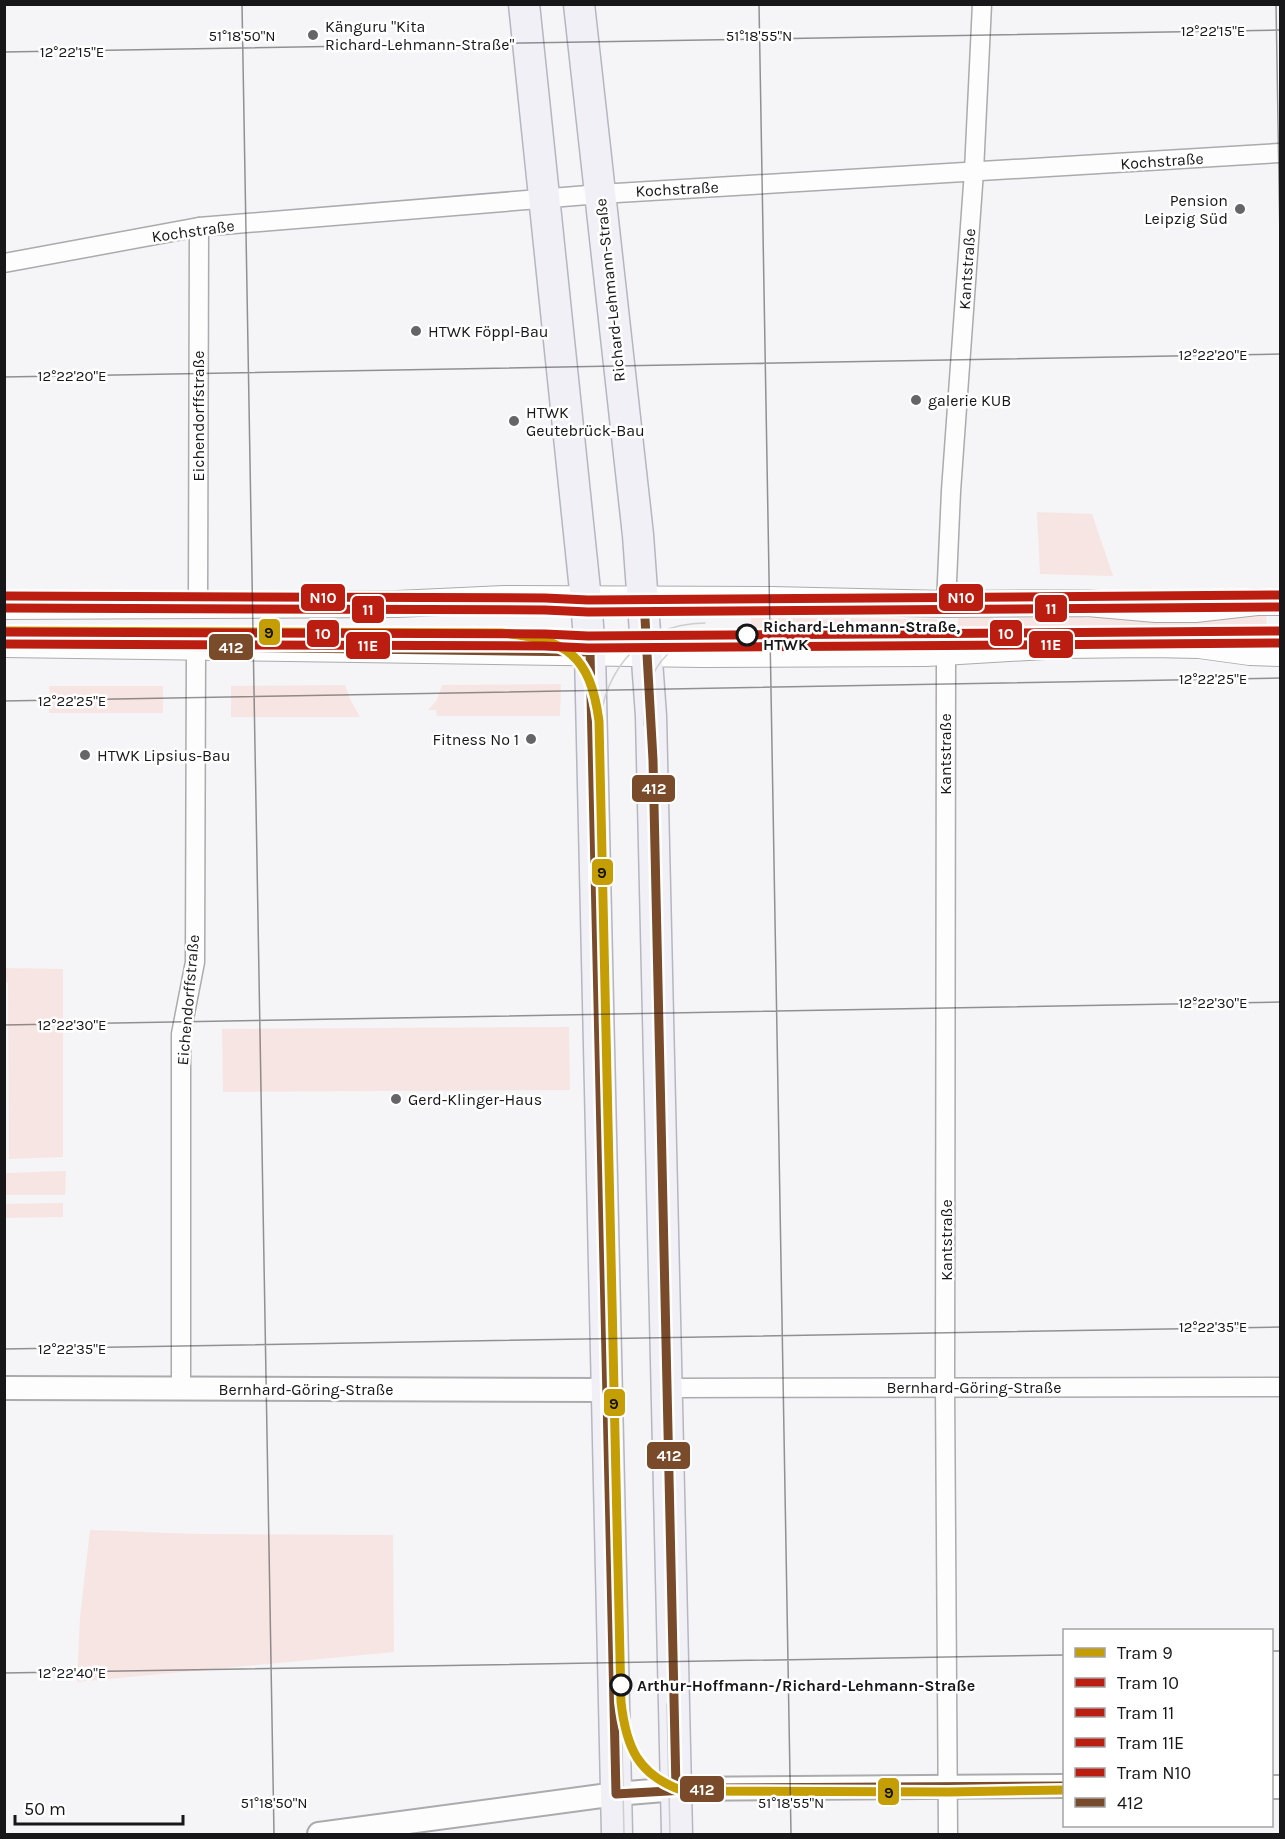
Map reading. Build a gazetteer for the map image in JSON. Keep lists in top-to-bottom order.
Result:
{
  "streets": {
    "main road": ["Richard-Lehmann-Straße"],
    "street": [
      "Kochstraße",
      "Kantstraße",
      "Eichendorffstraße",
      "Bernhard-Göring-Straße"
    ]
  },
  "crossings": [
    ["Kochstraße", "Kantstraße"],
    ["Kochstraße", "Richard-Lehmann-Straße"],
    ["Kochstraße", "Eichendorffstraße"],
    ["Kantstraße", "Bernhard-Göring-Straße"],
    ["Richard-Lehmann-Straße", "Bernhard-Göring-Straße"],
    ["Eichendorffstraße", "Bernhard-Göring-Straße"]
  ],
  "places": [
    "Känguru \"Kita Richard-Lehmann-Straße\"",
    "Pension Leipzig Süd",
    "HTWK Föppl-Bau",
    "galerie KUB",
    "HTWK Geutebrück-Bau",
    "Richard-Lehmann-Straße, HTWK",
    "Fitness No 1",
    "HTWK Lipsius-Bau",
    "Gerd-Klinger-Haus",
    "Arthur-Hoffmann-/Richard-Lehmann-Straße"
  ],
  "lines": [
    "tram line N10",
    "transit line 412",
    "tram line 11",
    "tram line 9",
    "tram line 10",
    "tram line 11E"
  ],
  "legend": [
    "Tram 9",
    "Tram 10",
    "Tram 11",
    "Tram 11E",
    "Tram N10",
    "412"
  ],
  "scale_bar": "50 m",
  "coordinates": [
    "12°22'15\"E",
    "51°18'50\"N",
    "51°18'55\"N",
    "12°22'20\"E",
    "12°22'25\"E",
    "12°22'30\"E",
    "12°22'35\"E",
    "12°22'40\"E"
  ]
}
